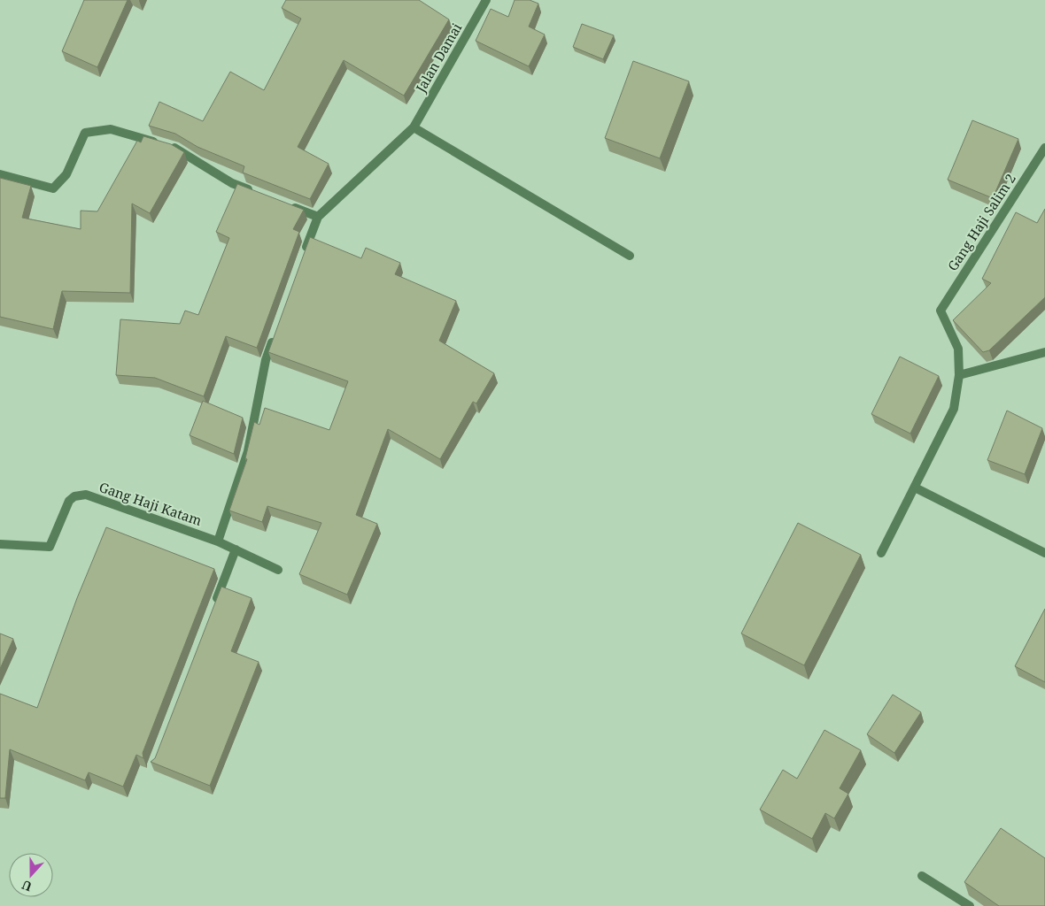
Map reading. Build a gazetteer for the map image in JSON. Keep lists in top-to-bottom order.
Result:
{
  "streets": {
    "street": ["Jalan Damai", "Gang Haji Salim 2", "Gang Haji Katam"]
  },
  "north": "bottom"
}
